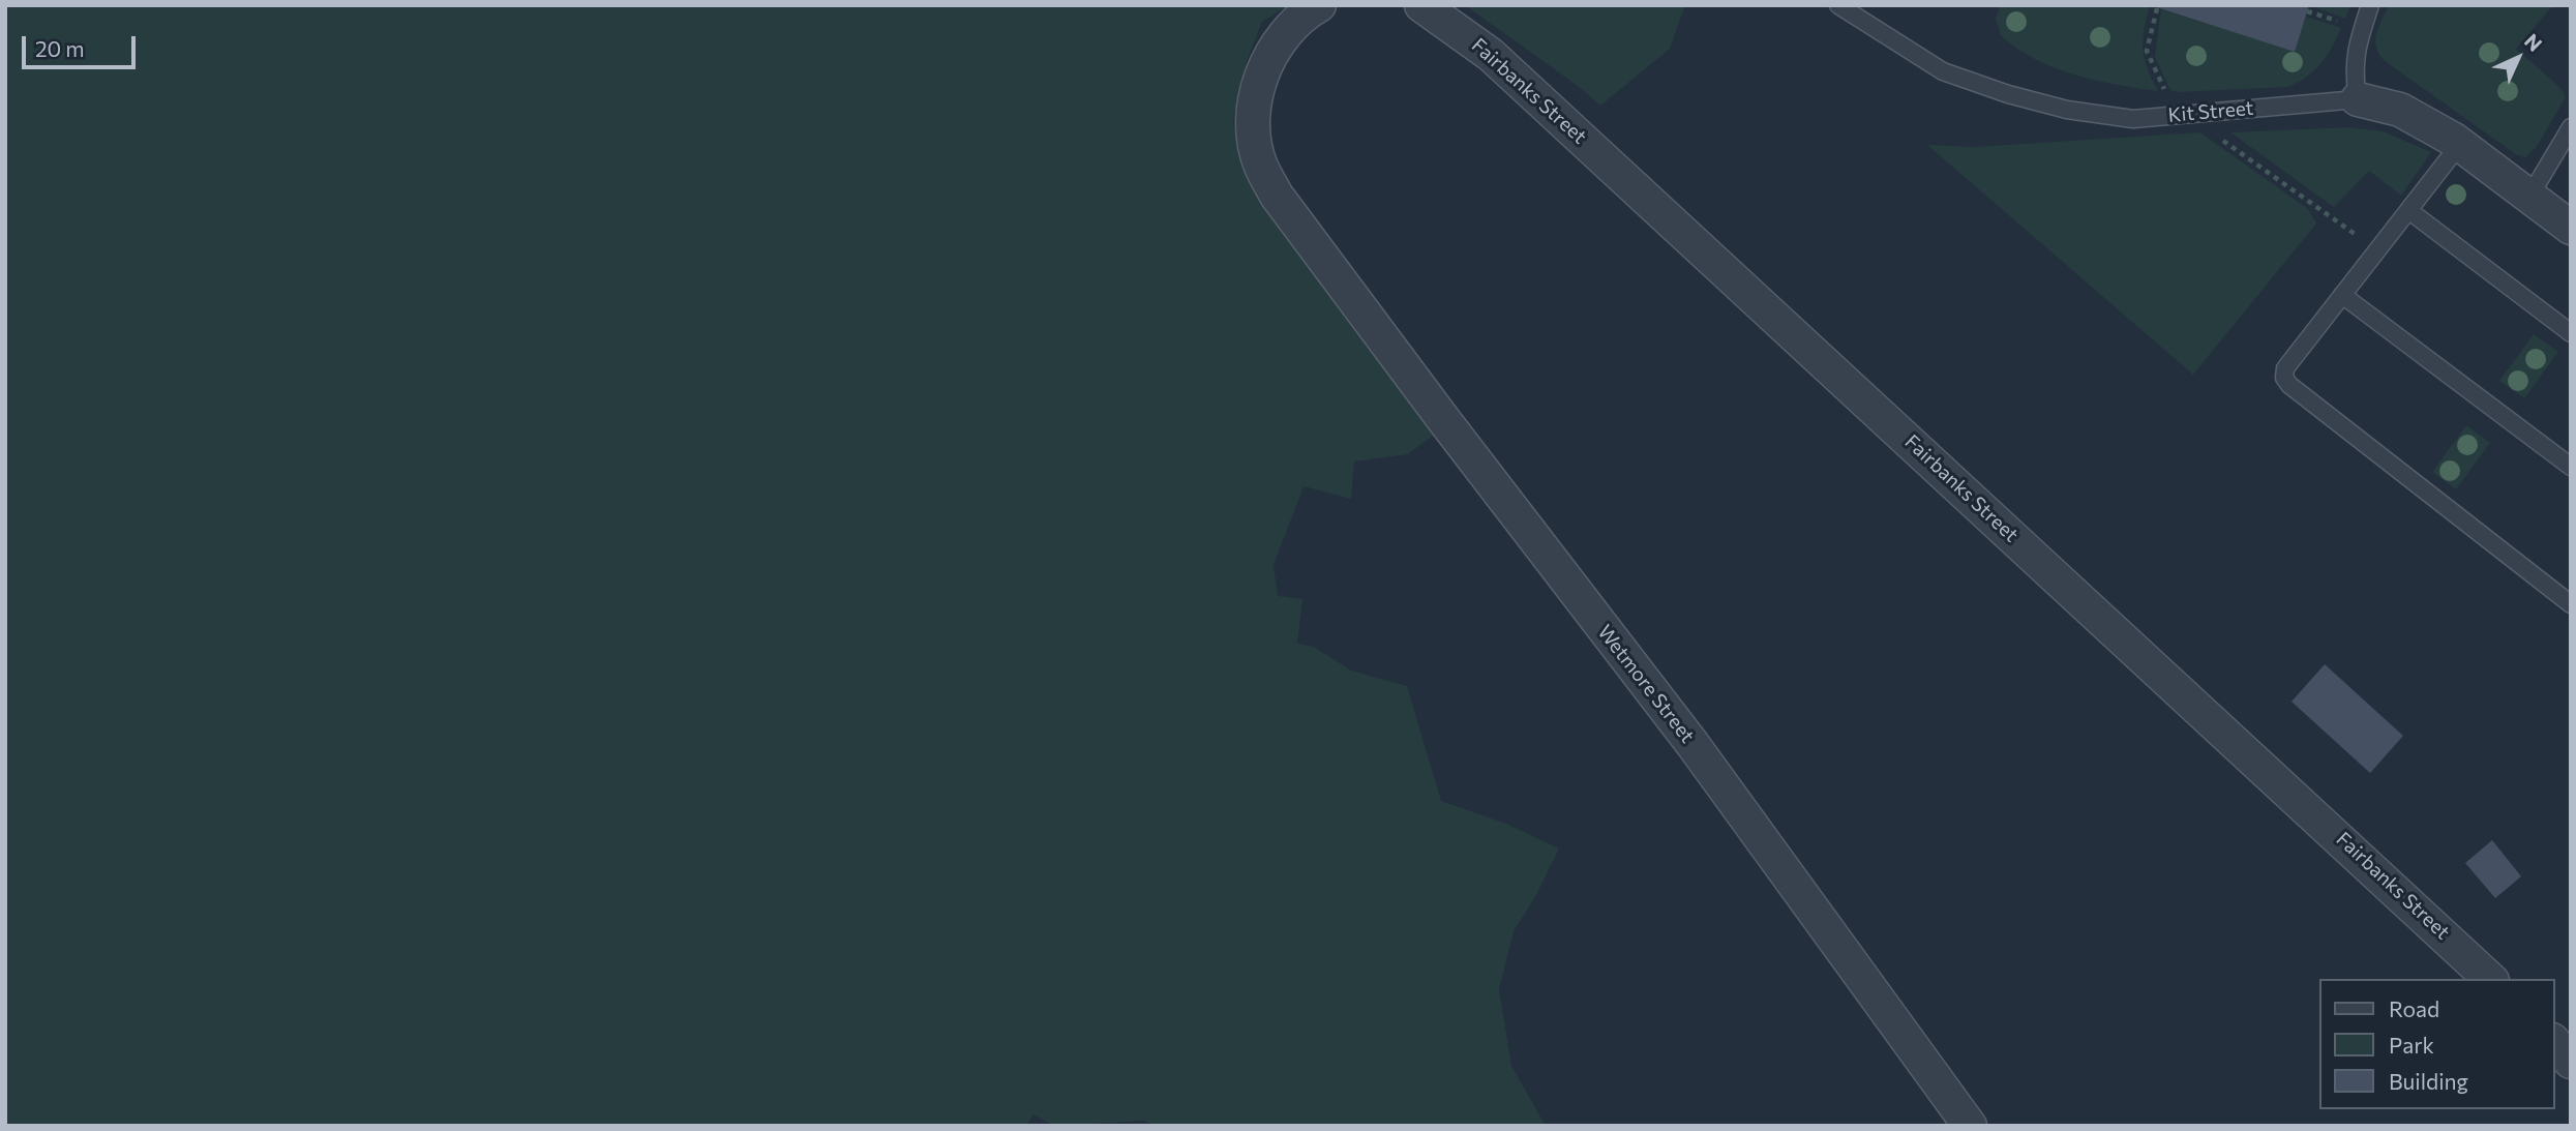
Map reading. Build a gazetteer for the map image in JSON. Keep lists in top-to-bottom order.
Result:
{
  "streets": {
    "street": ["Fairbanks Street", "Kit Street", "Wetmore Street"]
  },
  "legend": ["Road", "Park", "Building"],
  "scale_bar": "20 m",
  "north": "top right"
}
